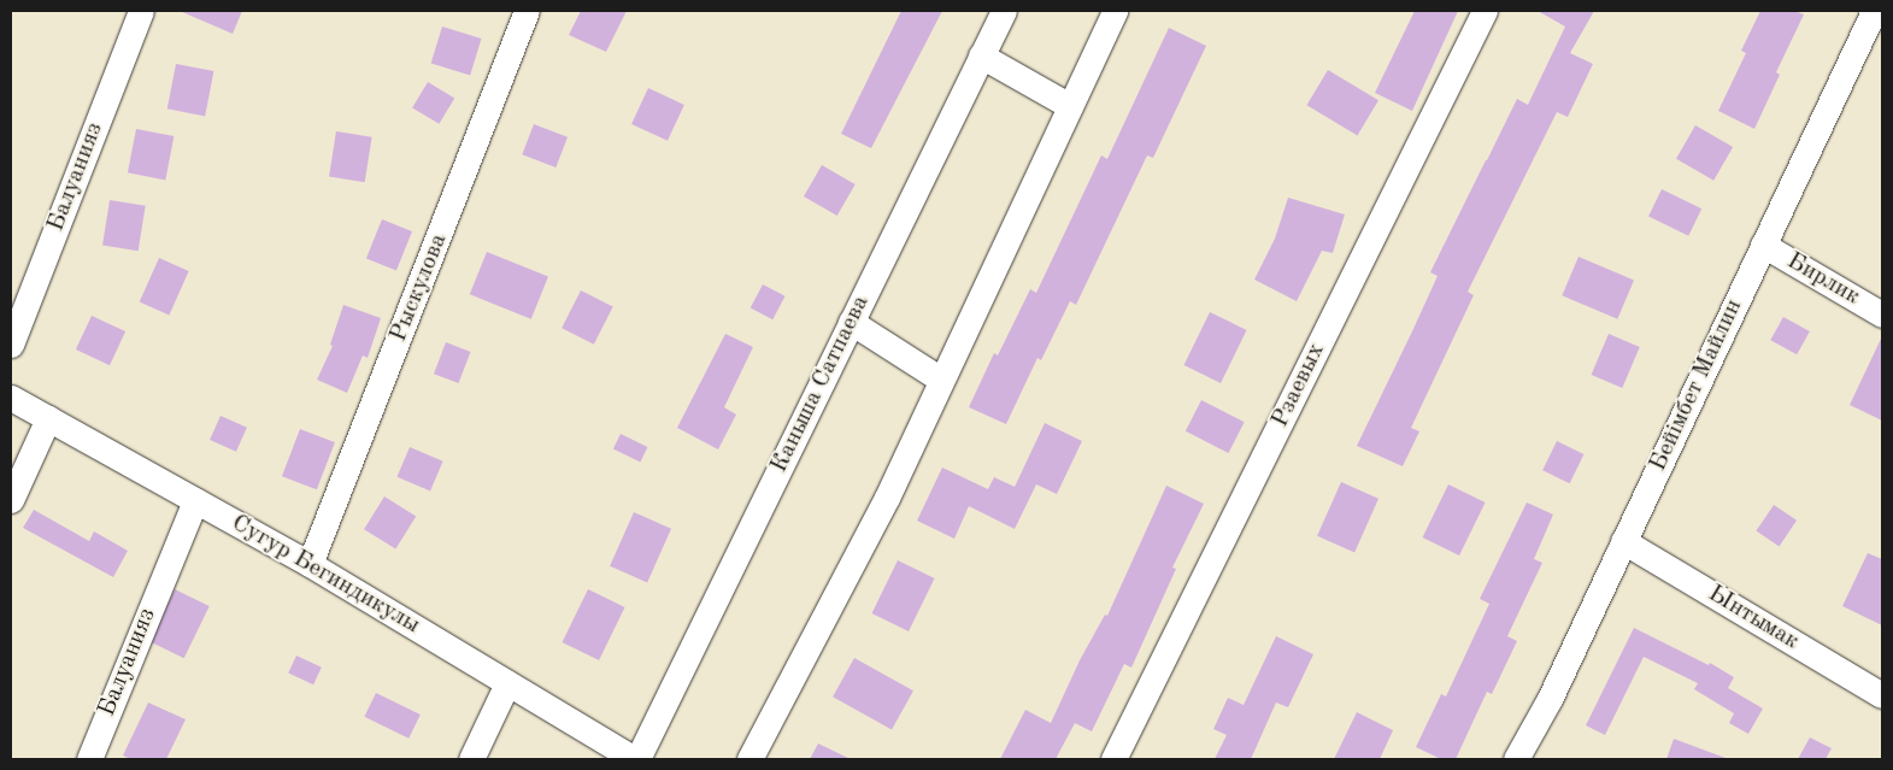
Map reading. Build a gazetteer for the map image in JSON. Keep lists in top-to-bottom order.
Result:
{
  "streets": {
    "street": [
      "Балуанияз",
      "Бирлик",
      "Рыскулова",
      "Каныша Сатпаева",
      "Рзаевых",
      "Бейімбет Майлин",
      "Сугур Бегиндикулы",
      "Ынтымак"
    ]
  },
  "crossings": [
    ["Балуанияз", "Сугур Бегиндикулы"],
    ["Бирлик", "Бейімбет Майлин"],
    ["Рыскулова", "Сугур Бегиндикулы"],
    ["Каныша Сатпаева", "Сугур Бегиндикулы"],
    ["Бейімбет Майлин", "Ынтымак"]
  ]
}
